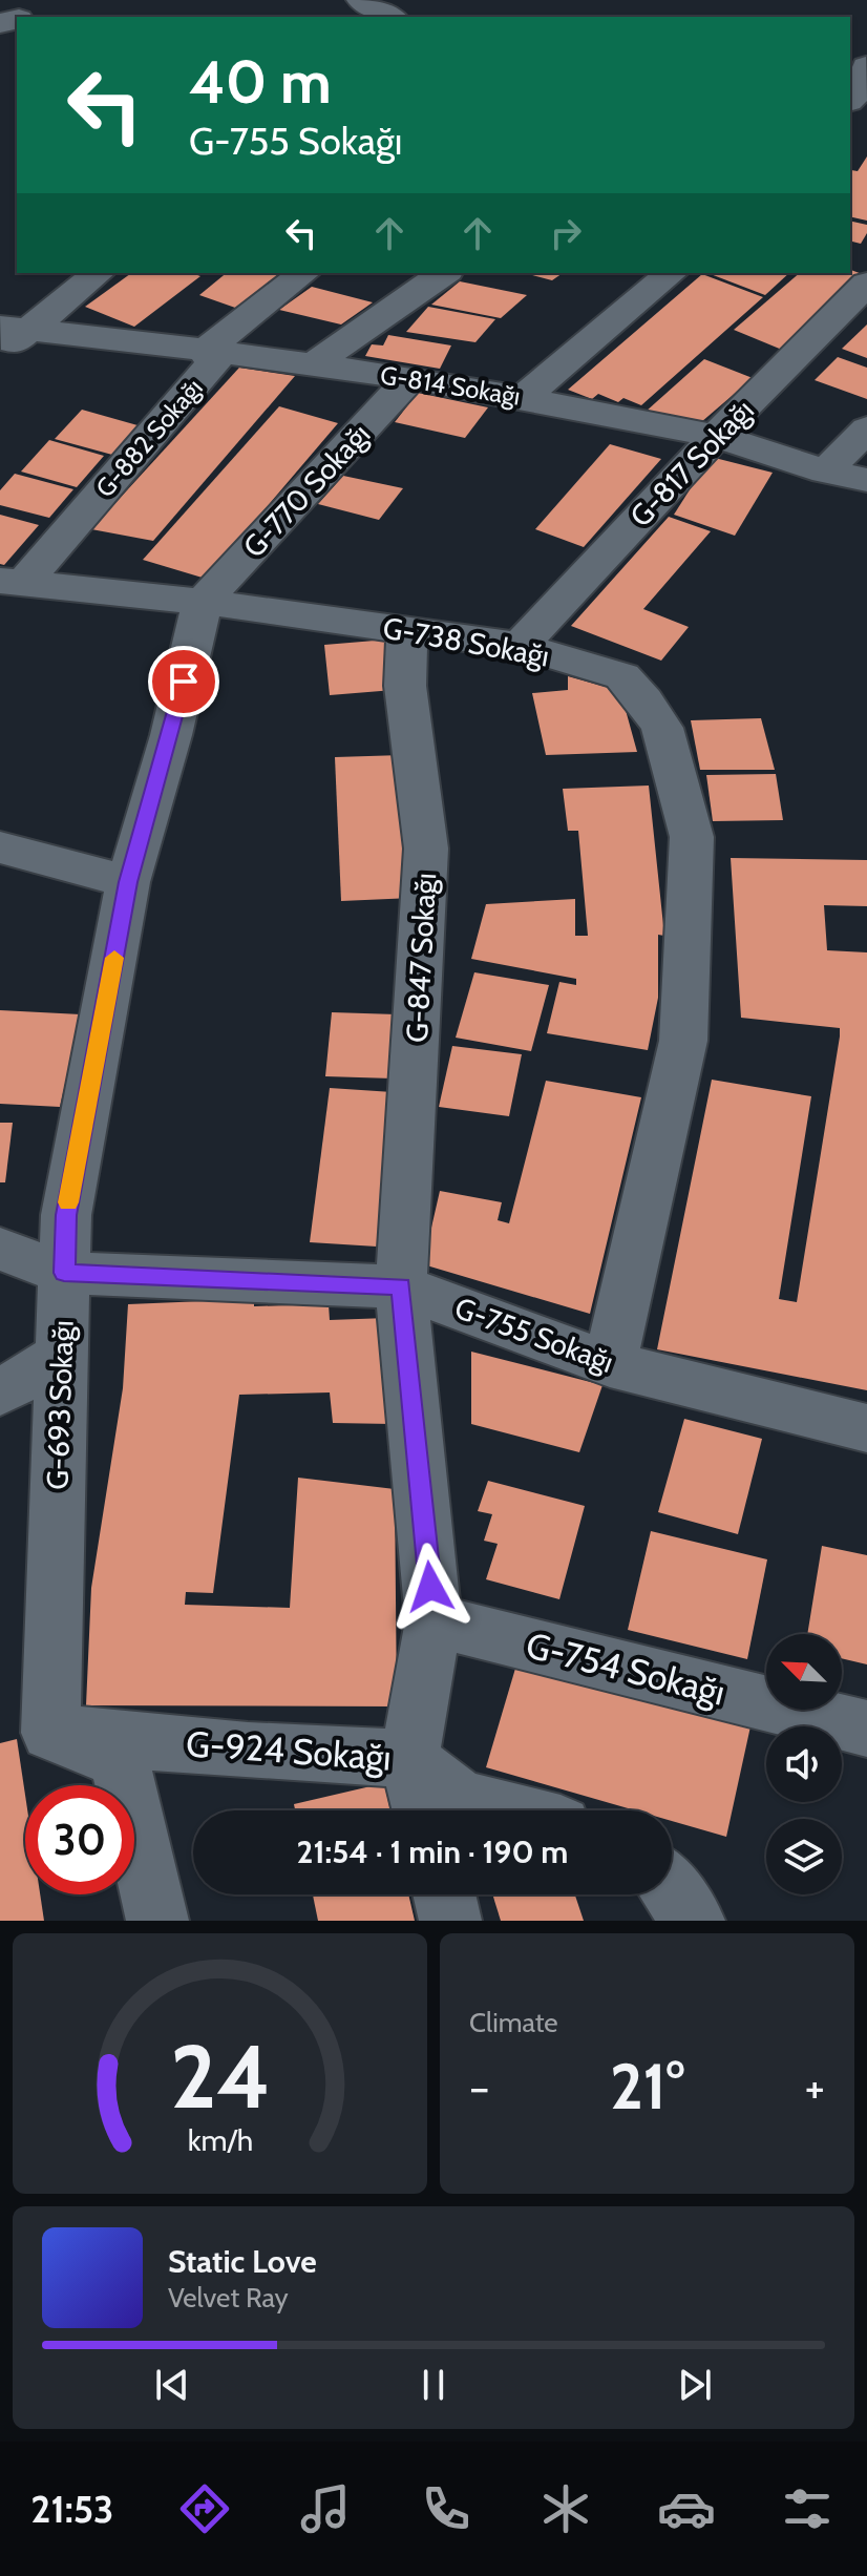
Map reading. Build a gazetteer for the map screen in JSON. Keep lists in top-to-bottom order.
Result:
{
  "streets": {
    "street": [
      "G-814 Sokağı",
      "G-882 Sokağı",
      "G-817 Sokağı",
      "G-770 Sokağı",
      "G-738 Sokağı",
      "G-847 Sokağı",
      "G-755 Sokağı",
      "G-693 Sokağı",
      "G-754 Sokağı",
      "G-924 Sokağı"
    ]
  },
  "crossings": [
    ["G-814 Sokağı", "G-882 Sokağı"],
    ["G-814 Sokağı", "G-817 Sokağı"],
    ["G-814 Sokağı", "G-770 Sokağı"],
    ["G-882 Sokağı", "G-738 Sokağı"],
    ["G-817 Sokağı", "G-738 Sokağı"],
    ["G-770 Sokağı", "G-738 Sokağı"],
    ["G-770 Sokağı", "G-693 Sokağı"],
    ["G-738 Sokağı", "G-847 Sokağı"],
    ["G-738 Sokağı", "G-755 Sokağı"],
    ["G-738 Sokağı", "G-693 Sokağı"],
    ["G-847 Sokağı", "G-755 Sokağı"],
    ["G-847 Sokağı", "G-754 Sokağı"],
    ["G-847 Sokağı", "G-924 Sokağı"],
    ["G-755 Sokağı", "G-693 Sokağı"],
    ["G-693 Sokağı", "G-924 Sokağı"]
  ],
  "north": "top left",
  "page": {
    "turn": ["40 m", "G-755 Sokağı"],
    "limit": "30",
    "trip": "21:54 · 1 min · 190 m",
    "tile": "Climate",
    "heat": ["−", "21°", "+"],
    "song": ["Static Love", "Velvet Ray"],
    "tabs": "21:53",
    "gauge": ["24", "km/h"]
  }
}
